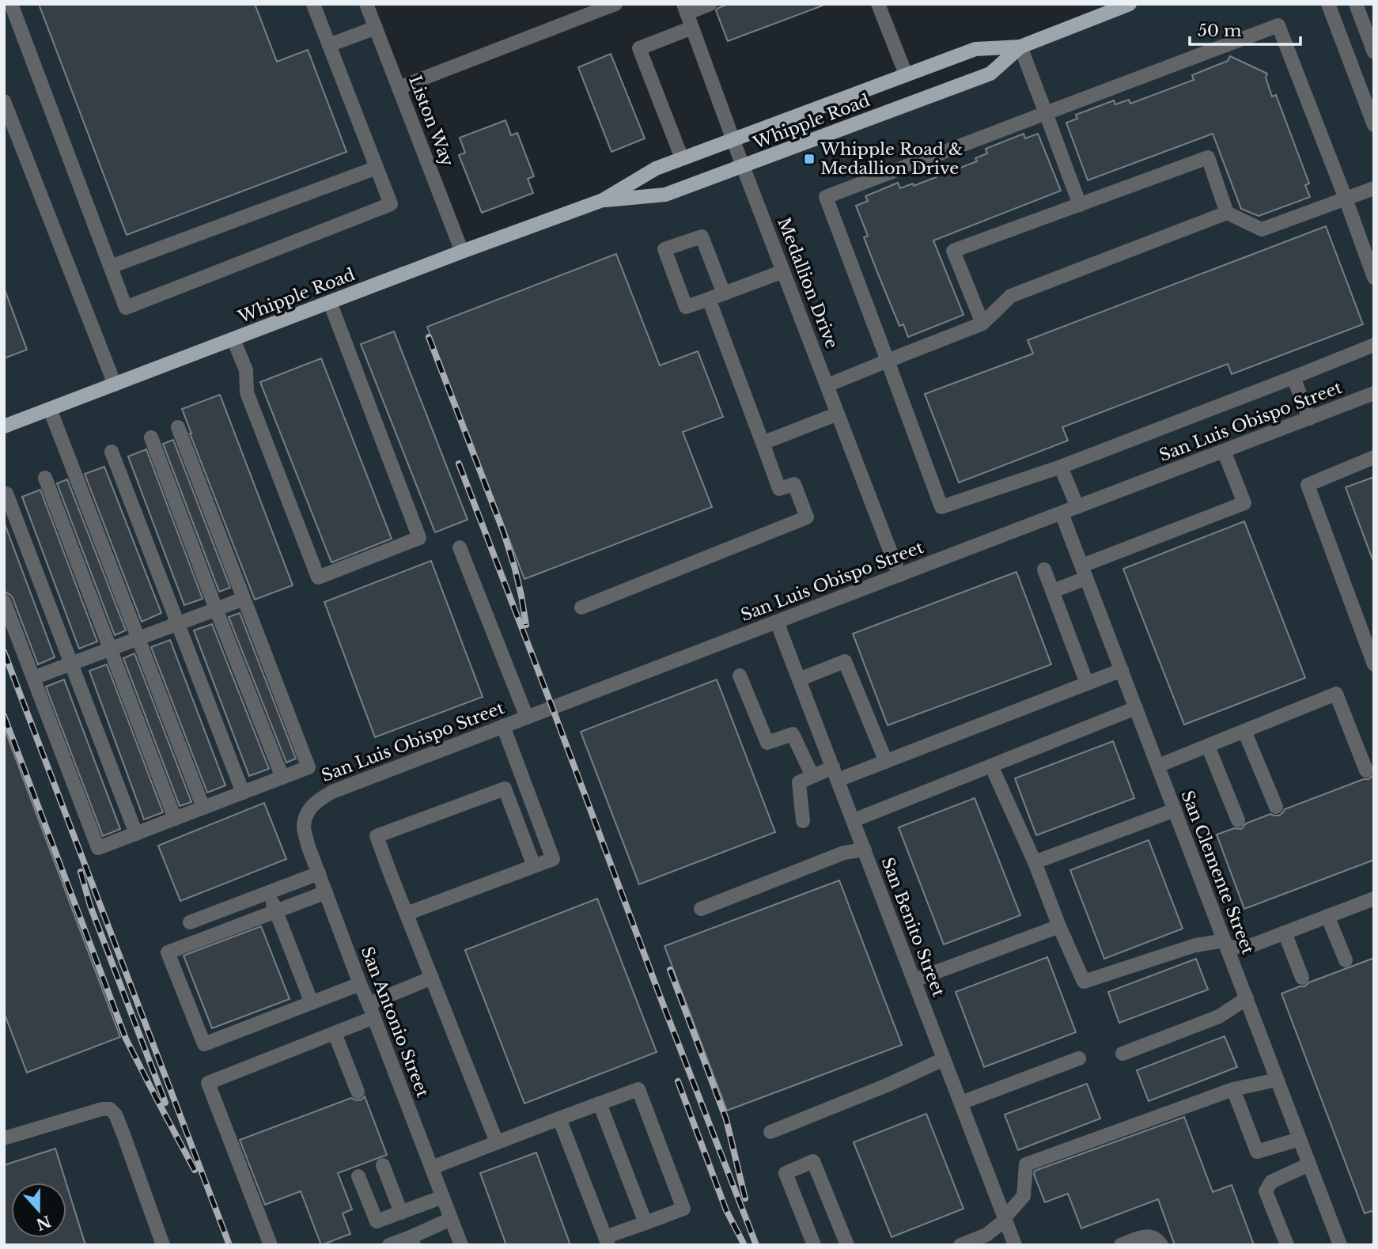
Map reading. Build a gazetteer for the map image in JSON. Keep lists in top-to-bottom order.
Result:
{
  "streets": {
    "main road": ["Whipple Road"],
    "street": [
      "Liston Way",
      "Medallion Drive",
      "San Luis Obispo Street",
      "San Clemente Street",
      "San Benito Street",
      "San Antonio Street"
    ]
  },
  "crossings": [
    ["Liston Way", "Whipple Road"],
    ["Whipple Road", "Medallion Drive"],
    ["Medallion Drive", "San Luis Obispo Street"],
    ["San Luis Obispo Street", "San Clemente Street"],
    ["San Luis Obispo Street", "San Benito Street"],
    ["San Luis Obispo Street", "San Antonio Street"]
  ],
  "places": {
    "transit": ["Whipple Road & Medallion Drive"]
  },
  "scale_bar": "50 m",
  "north": "bottom"
}
